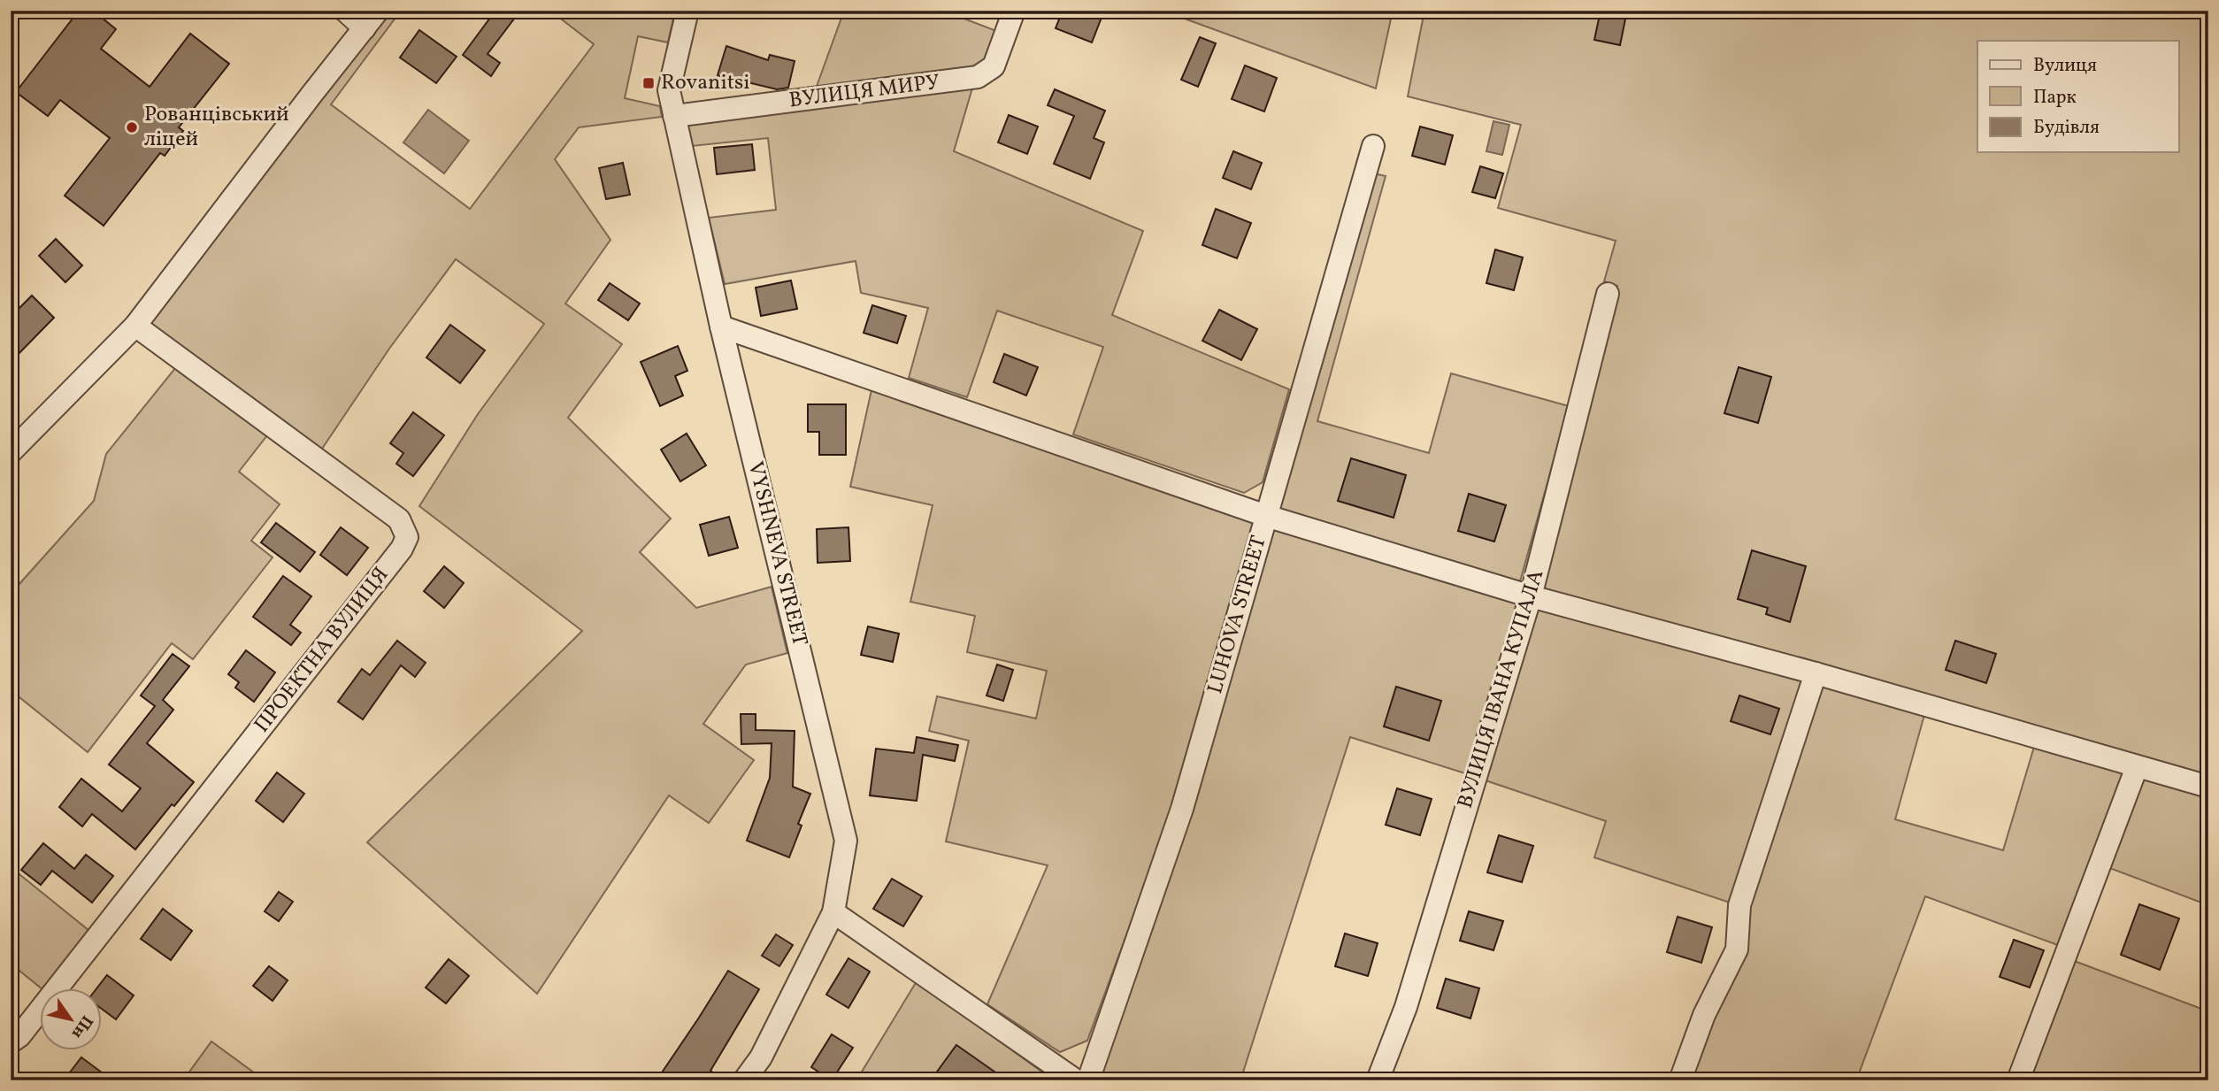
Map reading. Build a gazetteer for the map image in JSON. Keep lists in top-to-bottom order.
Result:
{
  "streets": {
    "street": [
      "ВУЛИЦЯ МИРУ",
      "VYSHNEVA STREET",
      "LUHOVA STREET",
      "ПРОЕКТНА ВУЛИЦЯ",
      "ВУЛИЦЯ ІВАНА КУПАЛА"
    ]
  },
  "crossings": [
    ["ВУЛИЦЯ МИРУ", "VYSHNEVA STREET"]
  ],
  "places": {
    "transit": ["Rovanitsi"],
    "other": ["Рованцівський ліцей"]
  },
  "legend": ["Вулиця", "Парк", "Будівля"],
  "north": "bottom right"
}
